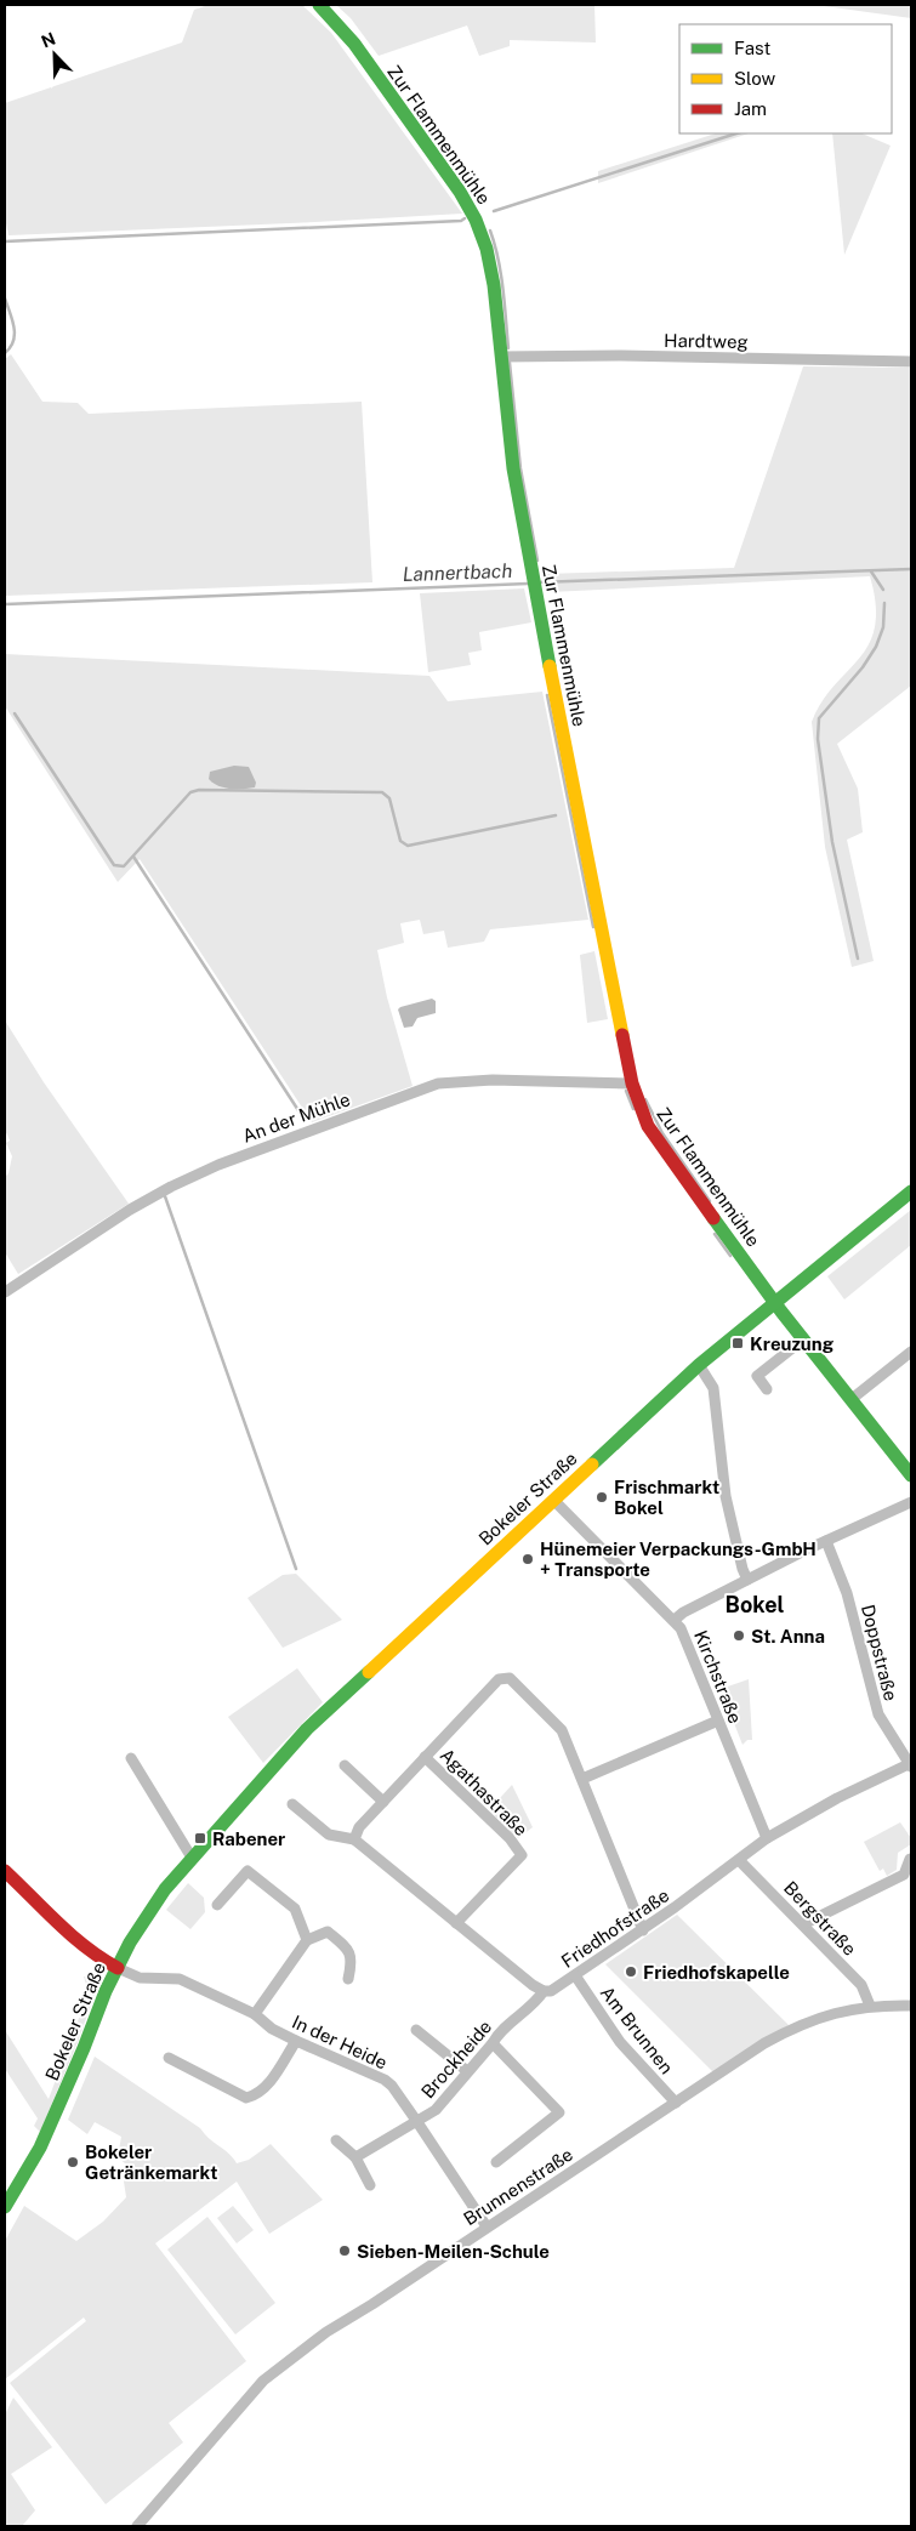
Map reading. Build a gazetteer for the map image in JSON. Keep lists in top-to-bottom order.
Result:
{
  "streets": {
    "street": [
      "Zur Flammenmühle",
      "Hardtweg",
      "An der Mühle",
      "Bokeler Straße",
      "Doppstraße",
      "Kirchstraße",
      "Agathastraße",
      "Bergstraße",
      "Friedhofstraße",
      "Am Brunnen",
      "In der Heide",
      "Brockheide",
      "Brunnenstraße"
    ]
  },
  "crossings": [
    ["Zur Flammenmühle", "Hardtweg"],
    ["Zur Flammenmühle", "An der Mühle"],
    ["Zur Flammenmühle", "Bokeler Straße"],
    ["Bokeler Straße", "Kirchstraße"],
    ["Bokeler Straße", "In der Heide"],
    ["Doppstraße", "Friedhofstraße"],
    ["Kirchstraße", "Friedhofstraße"],
    ["Agathastraße", "Friedhofstraße"],
    ["Bergstraße", "Friedhofstraße"],
    ["Bergstraße", "Brunnenstraße"],
    ["Friedhofstraße", "Am Brunnen"],
    ["Friedhofstraße", "Brockheide"],
    ["Am Brunnen", "Brunnenstraße"],
    ["In der Heide", "Brockheide"],
    ["In der Heide", "Brunnenstraße"]
  ],
  "districts": ["Bokel"],
  "water": ["Lannertbach"],
  "places": {
    "transit": ["Kreuzung", "Rabener"],
    "other": [
      "Frischmarkt Bokel",
      "Hünemeier Verpackungs-GmbH + Transporte",
      "St. Anna",
      "Friedhofskapelle",
      "Bokeler Getränkemarkt",
      "Sieben-Meilen-Schule"
    ]
  },
  "legend": ["Fast", "Slow", "Jam"],
  "north": "top left"
}
